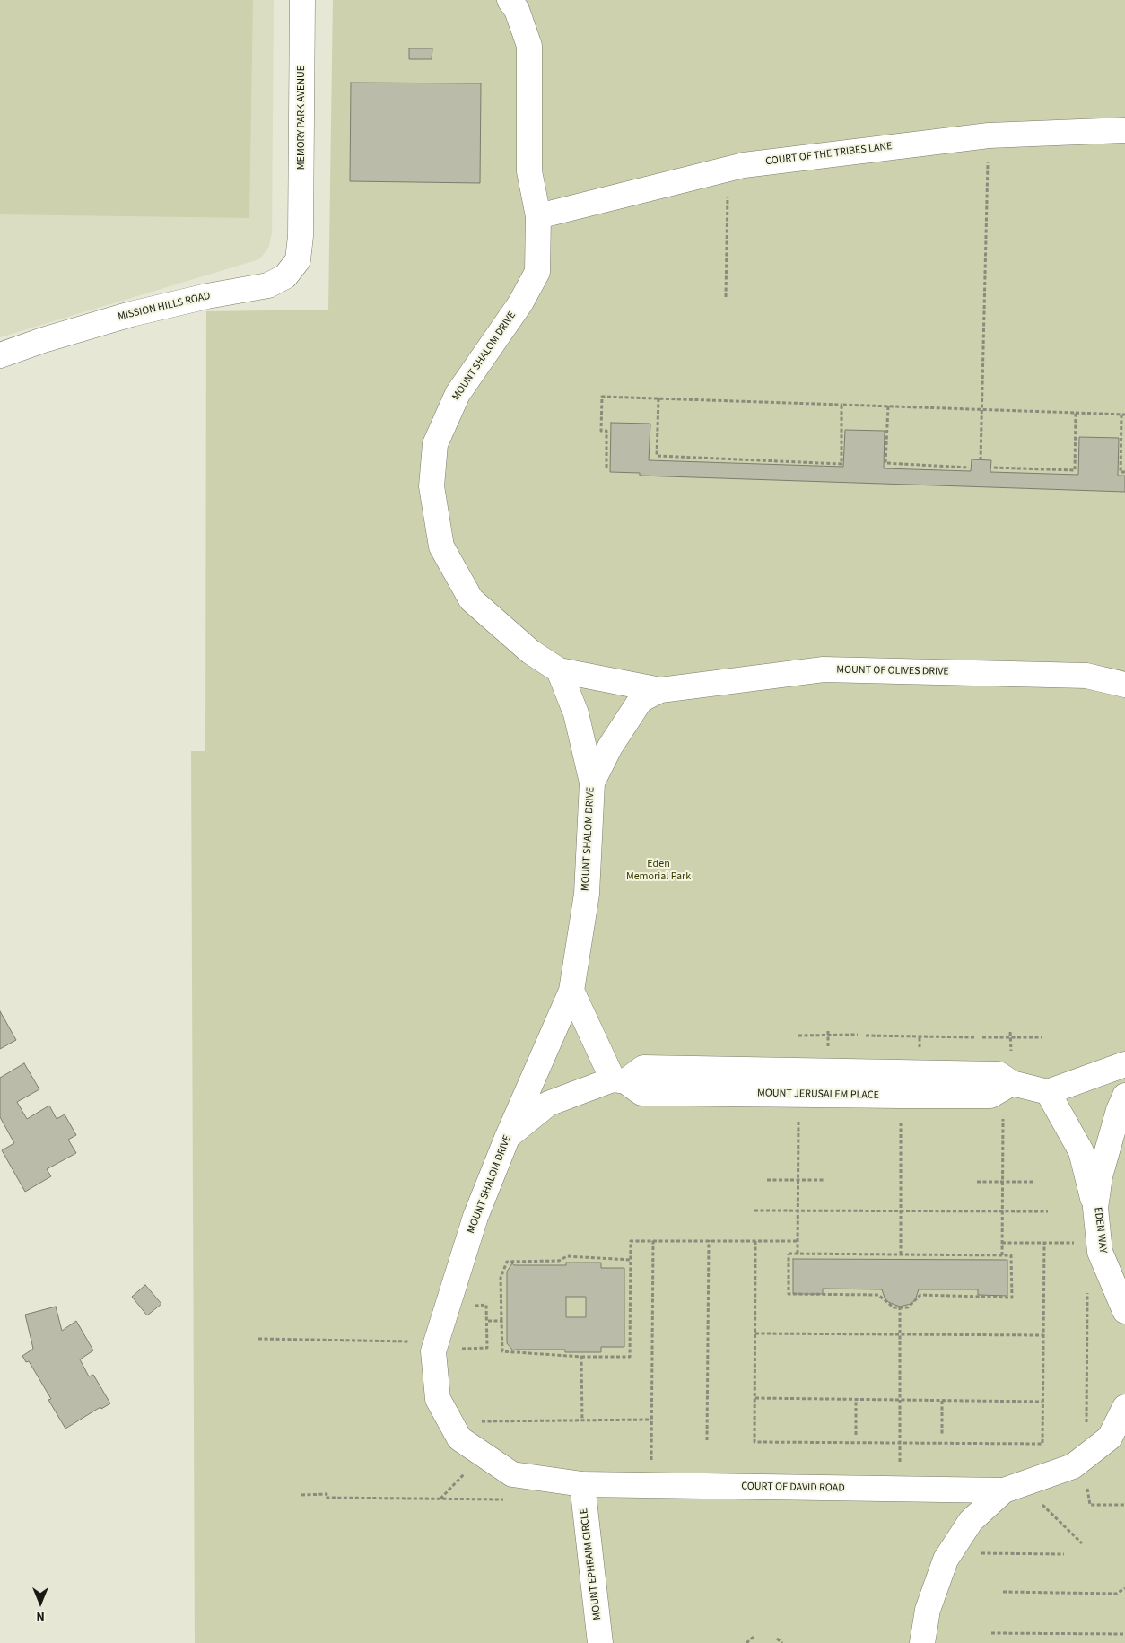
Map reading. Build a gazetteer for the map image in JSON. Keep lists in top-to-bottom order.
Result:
{
  "streets": {
    "street": [
      "MEMORY PARK AVENUE",
      "COURT OF THE TRIBES LANE",
      "MISSION HILLS ROAD",
      "MOUNT SHALOM DRIVE",
      "MOUNT OF OLIVES DRIVE",
      "MOUNT JERUSALEM PLACE",
      "EDEN WAY",
      "COURT OF DAVID ROAD",
      "MOUNT EPHRAIM CIRCLE"
    ]
  },
  "crossings": [
    ["MEMORY PARK AVENUE", "MISSION HILLS ROAD"],
    ["COURT OF THE TRIBES LANE", "MOUNT SHALOM DRIVE"],
    ["MOUNT SHALOM DRIVE", "MOUNT OF OLIVES DRIVE"],
    ["MOUNT SHALOM DRIVE", "MOUNT JERUSALEM PLACE"],
    ["MOUNT SHALOM DRIVE", "COURT OF DAVID ROAD"],
    ["MOUNT SHALOM DRIVE", "MOUNT EPHRAIM CIRCLE"],
    ["COURT OF DAVID ROAD", "MOUNT EPHRAIM CIRCLE"]
  ],
  "parks": ["Eden Memorial Park"],
  "north": "bottom"
}
